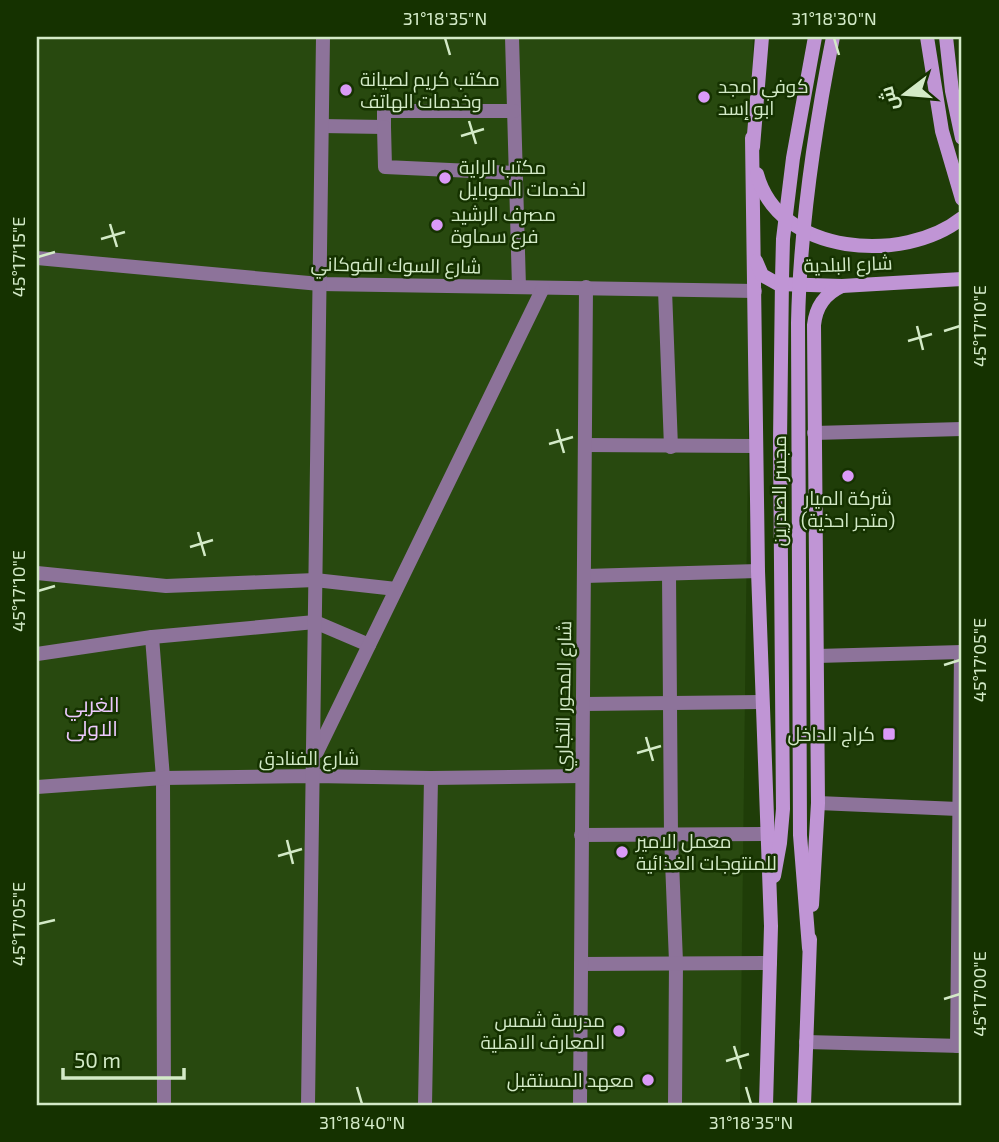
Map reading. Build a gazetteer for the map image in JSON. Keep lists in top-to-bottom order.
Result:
{
  "streets": {
    "main road": ["شارع البلدية", "مجسر الصدرين"],
    "street": ["شارع السوك الفوكاني", "شارع المحور التجاري", "شارع الفنادق"]
  },
  "crossings": [
    ["شارع السوك الفوكاني", "شارع المحور التجاري"],
    ["شارع المحور التجاري", "شارع الفنادق"]
  ],
  "districts": ["الغربي الاولى"],
  "places": {
    "other": [
      "مكتب كريم لصيانة وخدمات الهاتف",
      "كوفي امجد ابو إسد",
      "مكتب الراية لخدمات الموبايل",
      "مصرف الرشيد فرع سماوة",
      "شركة الميار (متجر احذية)",
      "معمل الامير للمنتوجات الغذائية",
      "مدرسة شمس المعارف الاهلية",
      "معهد المستقبل"
    ],
    "transit": ["كراج الداخل"]
  },
  "scale_bar": "50 m",
  "north": "left",
  "coordinates": [
    "31°18'35\"N",
    "31°18'30\"N",
    "45°17'15\"E",
    "45°17'10\"E",
    "45°17'05\"E",
    "45°17'00\"E",
    "31°18'40\"N"
  ]
}
